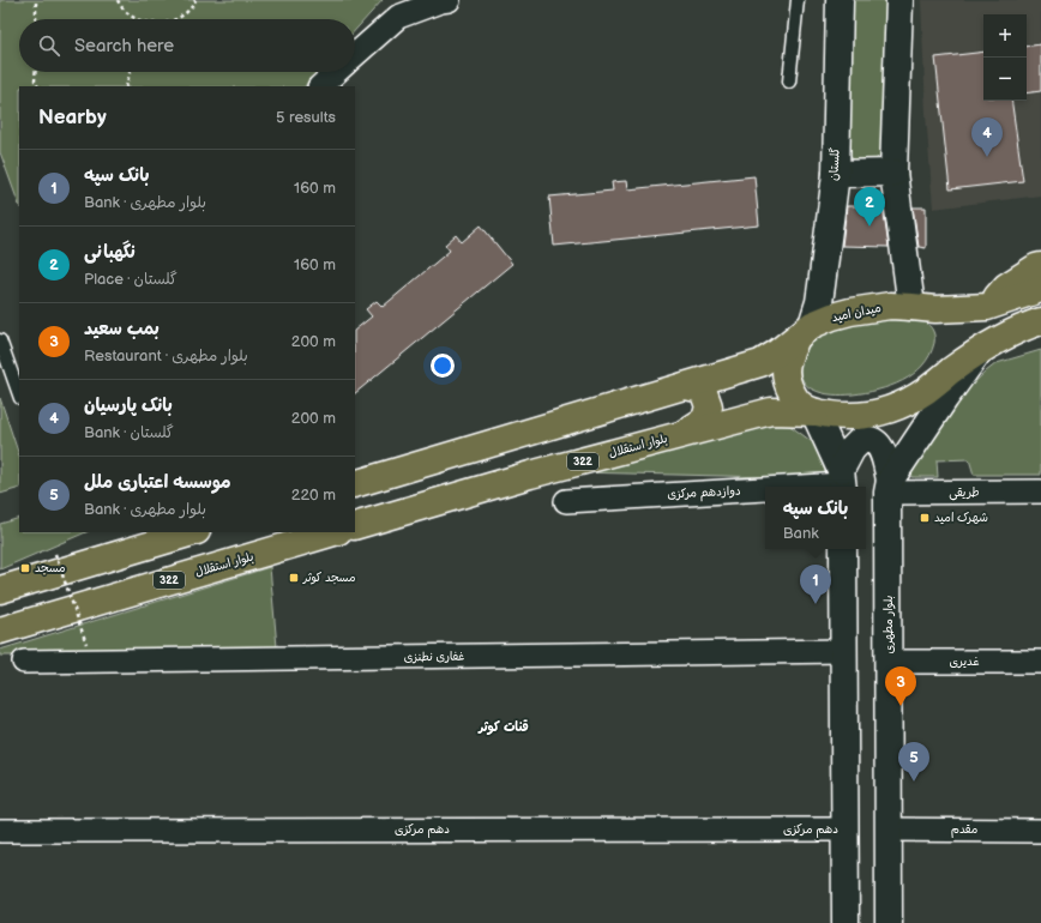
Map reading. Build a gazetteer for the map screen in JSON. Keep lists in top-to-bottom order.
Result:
{
  "streets": {
    "main road": [
      "گلستان",
      "میدان امید",
      "بلوار استقلال",
      "322",
      "بلوار مطهری"
    ],
    "street": [
      "دوازدهم مرکزی",
      "طریقی",
      "غفاری نطنزی",
      "غدیری",
      "دهم مرکزی",
      "مقدم"
    ]
  },
  "crossings": [
    ["گلستان", "میدان امید"],
    ["دوازدهم مرکزی", "بلوار مطهری"],
    ["طریقی", "بلوار مطهری"],
    ["بلوار مطهری", "غدیری"],
    ["بلوار مطهری", "مقدم"]
  ],
  "districts": ["قنات کوثر"],
  "places": {
    "transit": ["شهرک امید", "مسجد", "مسجد کوثر"]
  },
  "page": {
    "map_buttons": ["+", "−"],
    "search": "Search here",
    "heading": ["Nearby", "5 results"],
    "pins": [
      "4",
      "2",
      "1",
      "3",
      "5"
    ],
    "list": [
      {
        "mark": "1",
        "name": "بانک سپه",
        "note": "Bank · بلوار مطهری",
        "value": "160 m"
      },
      {
        "mark": "2",
        "name": "نگهبانی",
        "note": "Place · گلستان",
        "value": "160 m"
      },
      {
        "mark": "3",
        "name": "بمب سعید",
        "note": "Restaurant · بلوار مطهری",
        "value": "200 m"
      },
      {
        "mark": "4",
        "name": "بانک پارسیان",
        "note": "Bank · گلستان",
        "value": "200 m"
      },
      {
        "mark": "5",
        "name": "موسسه اعتباری ملل",
        "note": "Bank · بلوار مطهری",
        "value": "220 m"
      }
    ],
    "popup": ["بانک سپه", "Bank"]
  }
}
